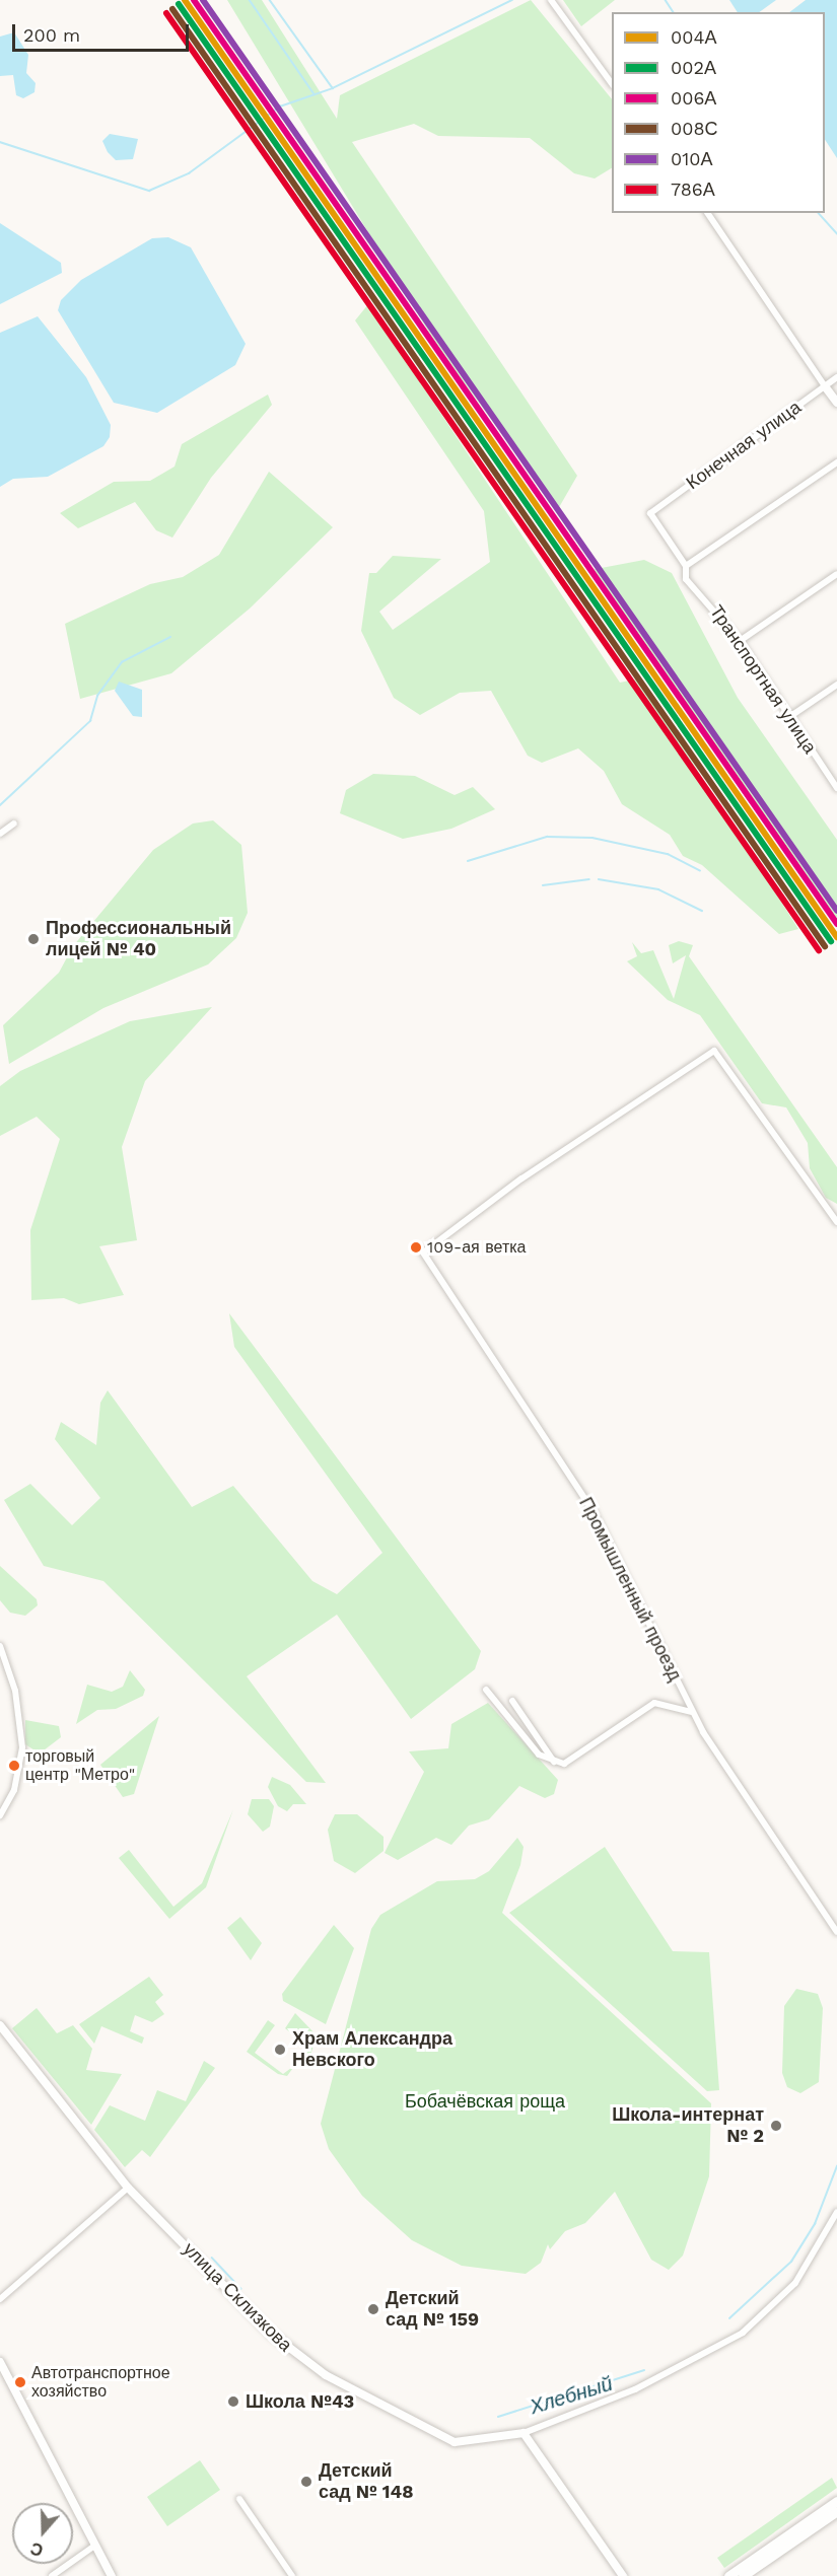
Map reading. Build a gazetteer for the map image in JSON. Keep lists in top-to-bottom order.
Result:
{
  "streets": {
    "street": [
      "Конечная улица",
      "Транспортная улица",
      "Промышленный проезд",
      "улица Склизкова"
    ]
  },
  "crossings": [
    ["Конечная улица", "Транспортная улица"]
  ],
  "water": ["Хлебный"],
  "parks": ["Бобачёвская роща"],
  "places": [
    "Профессиональный лицей № 40",
    "109-ая ветка",
    "торговый центр \"Метро\"",
    "Храм Александра Невского",
    "Школа-интернат № 2",
    "Детский сад № 159",
    "Автотранспортное хозяйство",
    "Школа №43",
    "Детский сад № 148"
  ],
  "lines": [
    "transit line 004А",
    "transit line 006А",
    "transit line 010А",
    "transit line 002А",
    "transit line 008С",
    "transit line 786А"
  ],
  "legend": [
    "004А",
    "002А",
    "006А",
    "008С",
    "010А",
    "786А"
  ],
  "scale_bar": "200 m",
  "north": "bottom"
}
